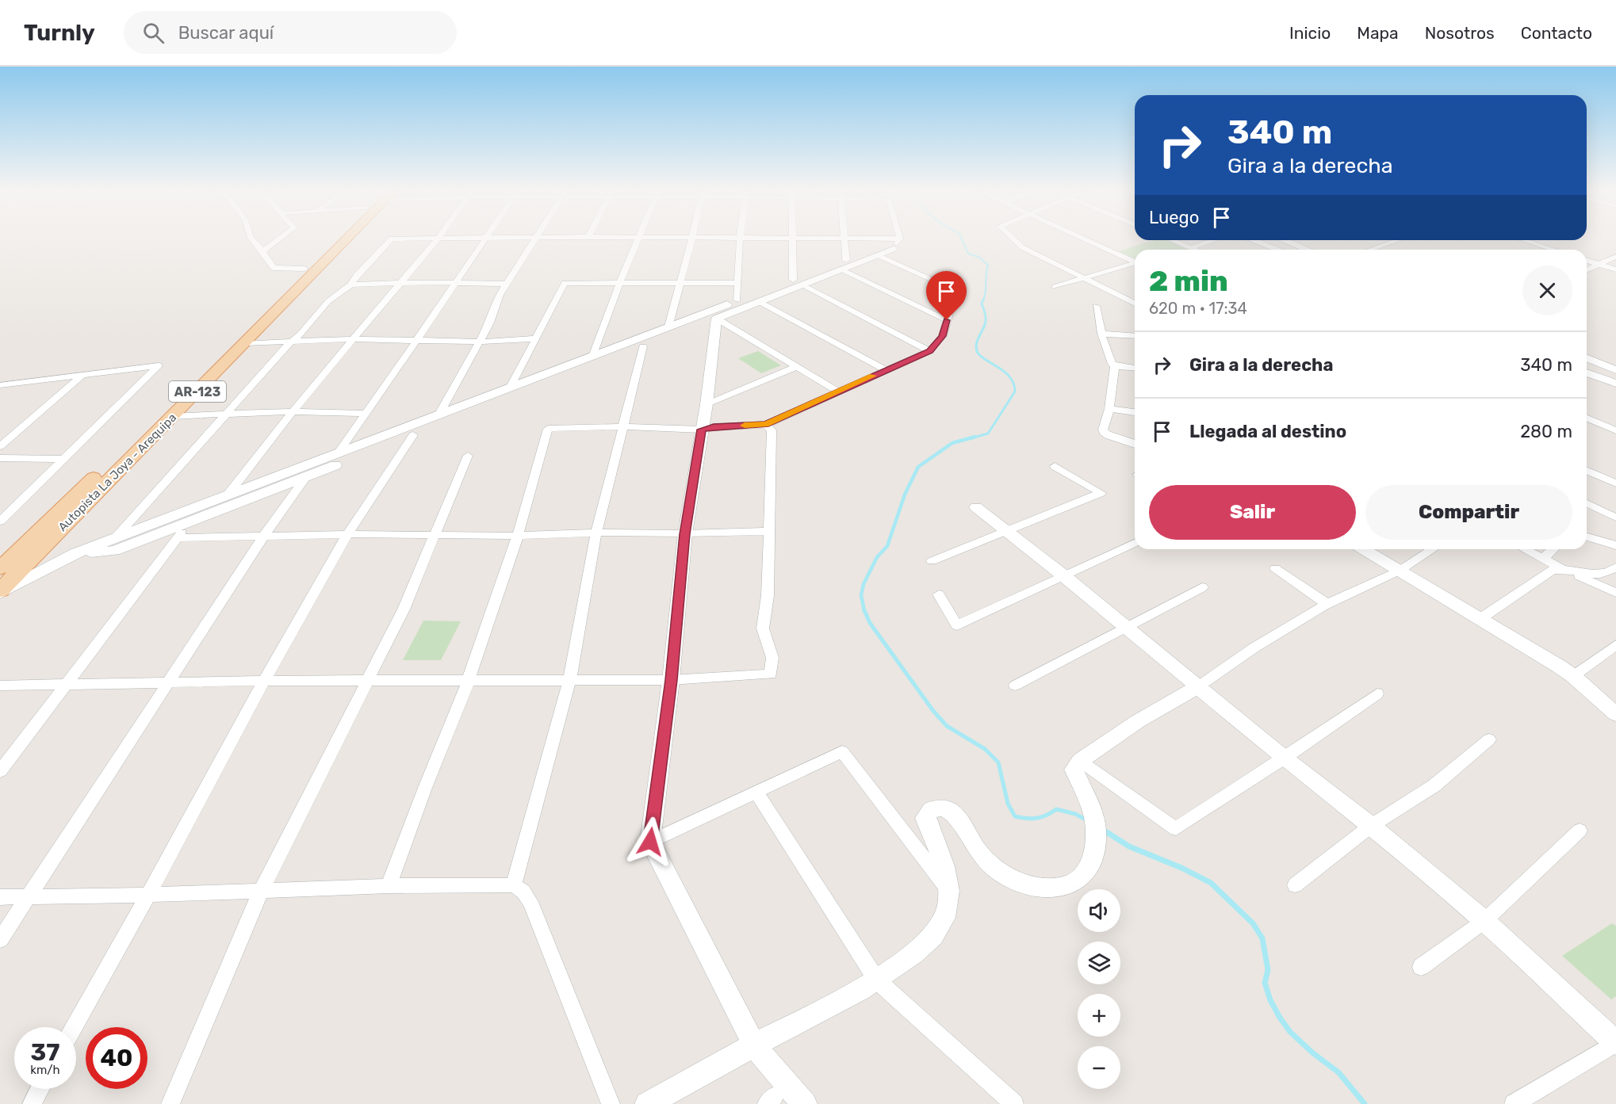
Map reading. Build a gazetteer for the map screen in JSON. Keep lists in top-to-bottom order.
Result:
{
  "streets": {
    "main road": ["AR-123", "Autopista La Joya - Arequipa"]
  },
  "page": {
    "header": "Turnly",
    "search": "Buscar aquí",
    "nav": [
      "Inicio",
      "Mapa",
      "Nosotros",
      "Contacto"
    ],
    "turn": ["340 m", "Gira a la derecha"],
    "then": "Luego",
    "heading": ["2 min", "620 m · 17:34"],
    "list": [
      {
        "name": "Gira a la derecha",
        "value": "340 m"
      },
      {
        "name": "Llegada al destino",
        "value": "280 m"
      }
    ],
    "buttons": ["Salir", "Compartir"],
    "map_buttons": ["+", "−"],
    "speed": "37 km/h",
    "limit": "40"
  }
}
